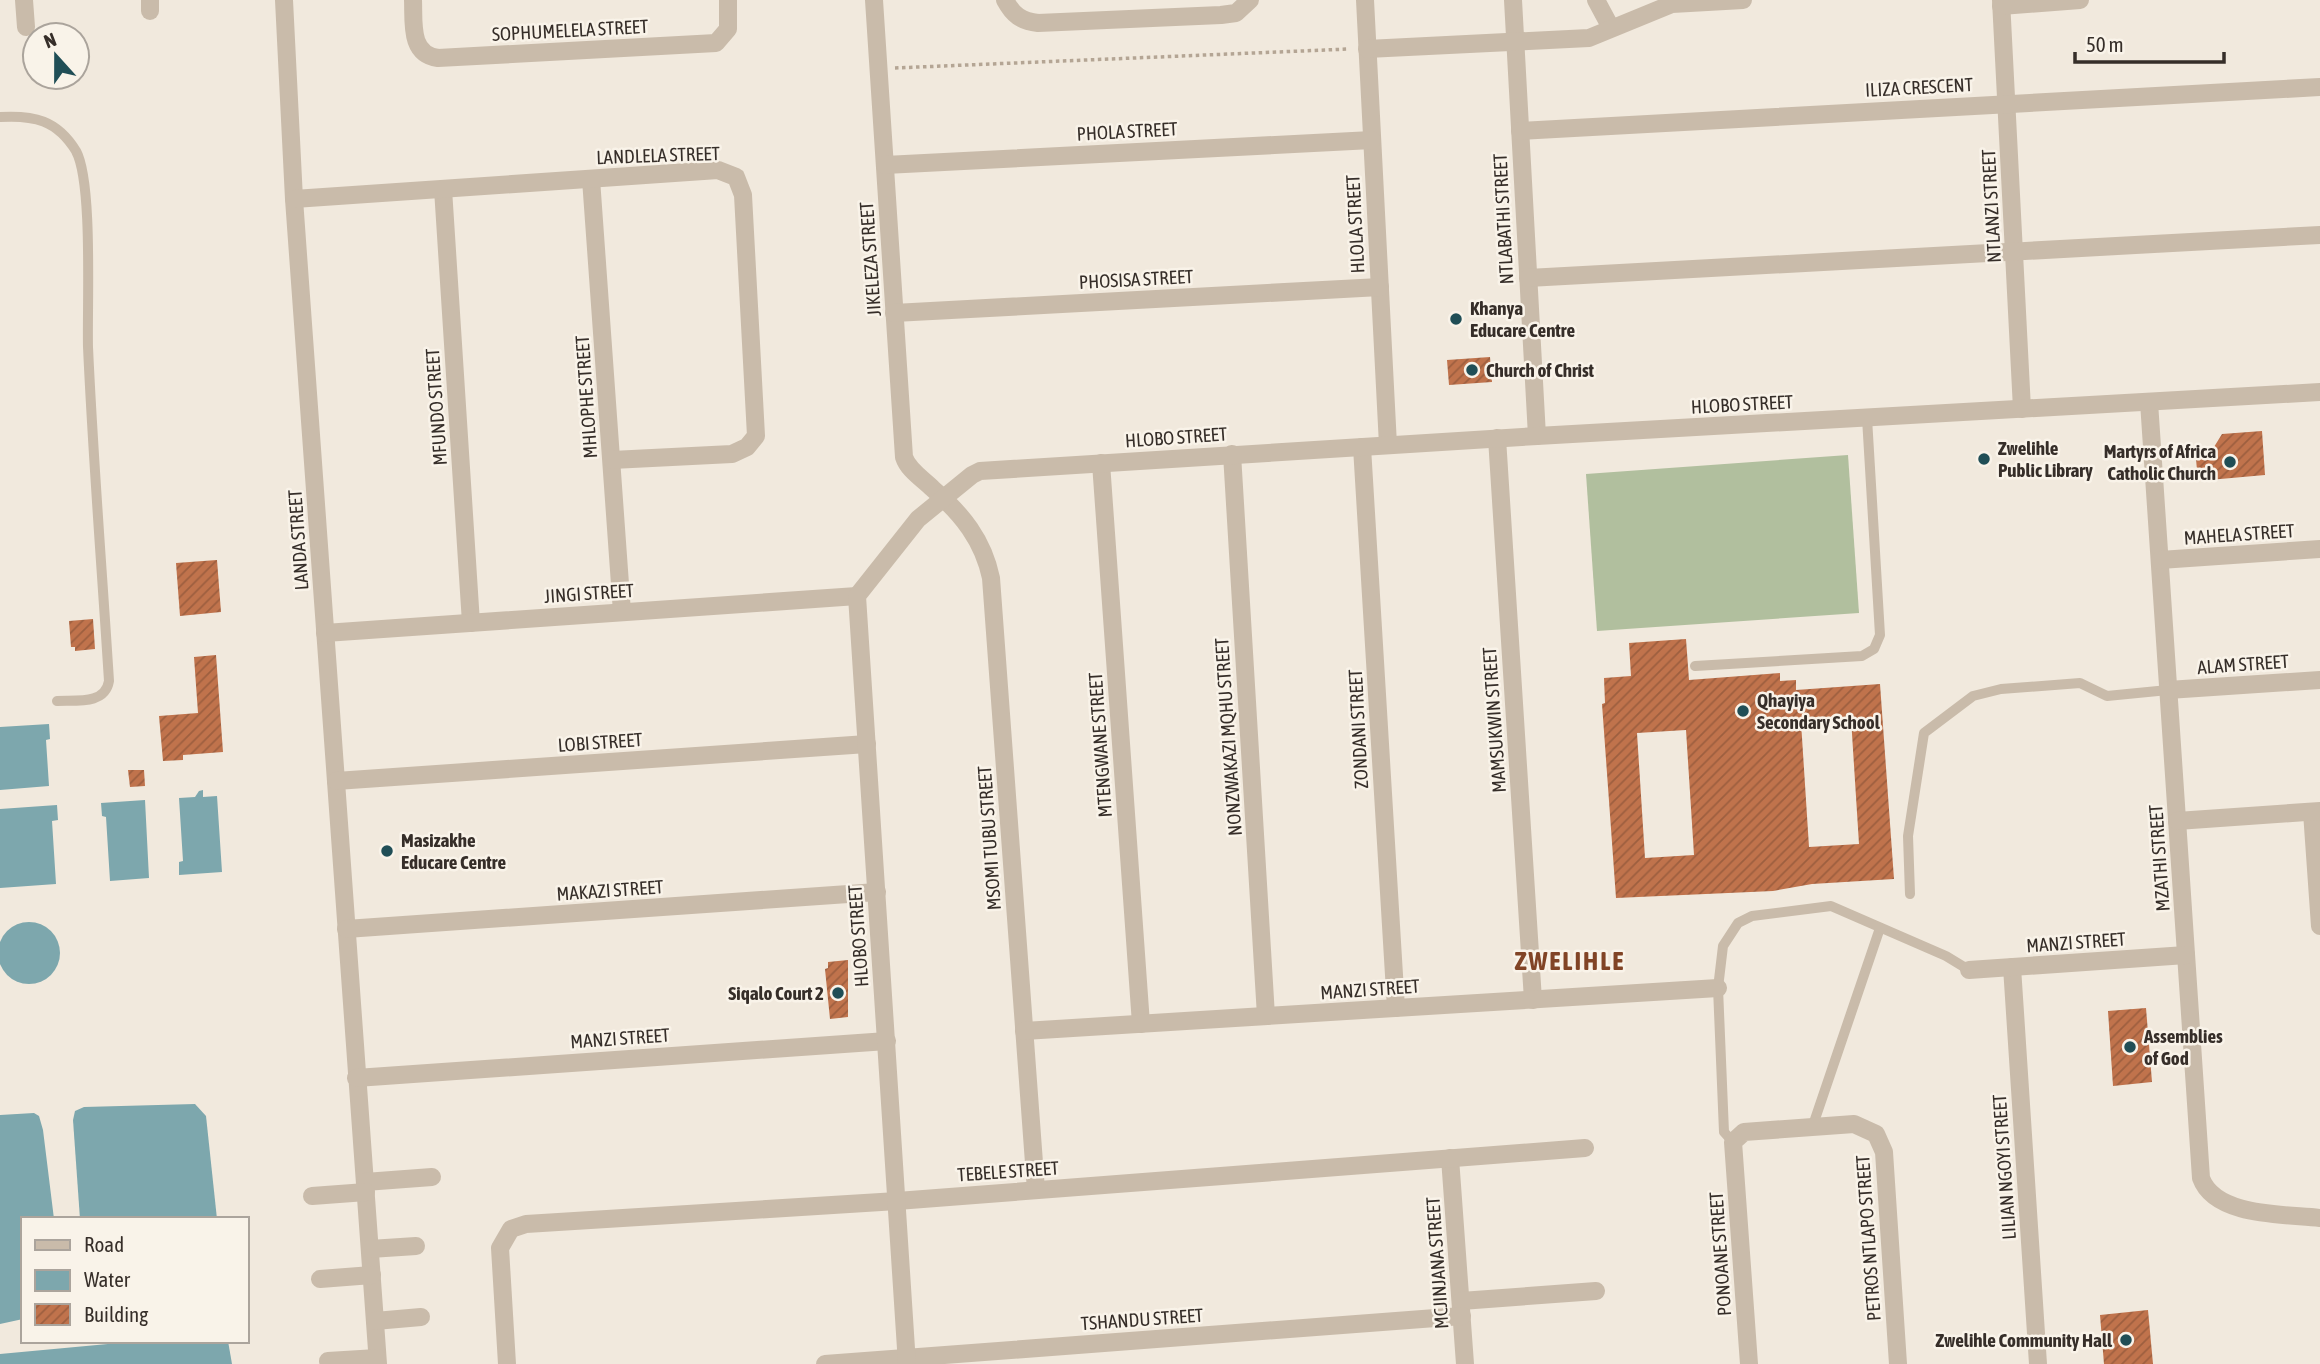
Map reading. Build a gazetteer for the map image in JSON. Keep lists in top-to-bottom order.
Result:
{
  "streets": {
    "street": [
      "SOPHUMELELA STREET",
      "ILIZA CRESCENT",
      "PHOLA STREET",
      "LANDLELA STREET",
      "NTLANZI STREET",
      "NTLABATHI STREET",
      "HLOLA STREET",
      "JIKELEZA STREET",
      "PHOSISA STREET",
      "MHLOPHE STREET",
      "HLOBO STREET",
      "MFUNDO STREET",
      "MAHELA STREET",
      "LANDA STREET",
      "JINGI STREET",
      "ALAM STREET",
      "MAMSUKWIN STREET",
      "ZONDANI STREET",
      "NONZWAKAZI MQHU STREET",
      "LOBI STREET",
      "MTENGWANE STREET",
      "MSOMI TUBU STREET",
      "MZATHI STREET",
      "MAKAZI STREET",
      "MANZI STREET",
      "LILIAN NGOYI STREET",
      "TEBELE STREET",
      "PETROS NTLAPO STREET",
      "PONOANE STREET",
      "MCJINJANA STREET",
      "TSHANDU STREET"
    ]
  },
  "crossings": [
    ["ILIZA CRESCENT", "NTLANZI STREET"],
    ["ILIZA CRESCENT", "NTLABATHI STREET"],
    ["PHOLA STREET", "HLOLA STREET"],
    ["PHOLA STREET", "JIKELEZA STREET"],
    ["LANDLELA STREET", "MHLOPHE STREET"],
    ["LANDLELA STREET", "MFUNDO STREET"],
    ["LANDLELA STREET", "LANDA STREET"],
    ["NTLANZI STREET", "HLOBO STREET"],
    ["NTLABATHI STREET", "HLOBO STREET"],
    ["HLOLA STREET", "PHOSISA STREET"],
    ["HLOLA STREET", "HLOBO STREET"],
    ["JIKELEZA STREET", "PHOSISA STREET"],
    ["JIKELEZA STREET", "HLOBO STREET"],
    ["JIKELEZA STREET", "MSOMI TUBU STREET"],
    ["MHLOPHE STREET", "JINGI STREET"],
    ["HLOBO STREET", "JINGI STREET"],
    ["HLOBO STREET", "MAMSUKWIN STREET"],
    ["HLOBO STREET", "ZONDANI STREET"],
    ["HLOBO STREET", "NONZWAKAZI MQHU STREET"],
    ["HLOBO STREET", "LOBI STREET"],
    ["HLOBO STREET", "MTENGWANE STREET"],
    ["HLOBO STREET", "MSOMI TUBU STREET"],
    ["HLOBO STREET", "MZATHI STREET"],
    ["HLOBO STREET", "MAKAZI STREET"],
    ["HLOBO STREET", "MANZI STREET"],
    ["HLOBO STREET", "TEBELE STREET"],
    ["HLOBO STREET", "TSHANDU STREET"],
    ["MFUNDO STREET", "JINGI STREET"],
    ["MAHELA STREET", "MZATHI STREET"],
    ["LANDA STREET", "JINGI STREET"],
    ["LANDA STREET", "LOBI STREET"],
    ["LANDA STREET", "MAKAZI STREET"],
    ["LANDA STREET", "MANZI STREET"],
    ["ALAM STREET", "MZATHI STREET"],
    ["MAMSUKWIN STREET", "MANZI STREET"],
    ["ZONDANI STREET", "MANZI STREET"],
    ["NONZWAKAZI MQHU STREET", "MANZI STREET"],
    ["MTENGWANE STREET", "MANZI STREET"],
    ["MSOMI TUBU STREET", "MANZI STREET"],
    ["MSOMI TUBU STREET", "TEBELE STREET"],
    ["MZATHI STREET", "MANZI STREET"],
    ["MANZI STREET", "LILIAN NGOYI STREET"],
    ["TEBELE STREET", "MCJINJANA STREET"],
    ["PETROS NTLAPO STREET", "PONOANE STREET"],
    ["MCJINJANA STREET", "TSHANDU STREET"]
  ],
  "districts": ["ZWELIHLE"],
  "places": [
    "Khanya Educare Centre",
    "Church of Christ",
    "Zwelihle Public Library",
    "Martyrs of Africa Catholic Church",
    "Qhayiya Secondary School",
    "Masizakhe Educare Centre",
    "Siqalo Court 2",
    "Assemblies of God",
    "Zwelihle Community Hall"
  ],
  "legend": ["Road", "Water", "Building"],
  "scale_bar": "50 m",
  "north": "top"
}
